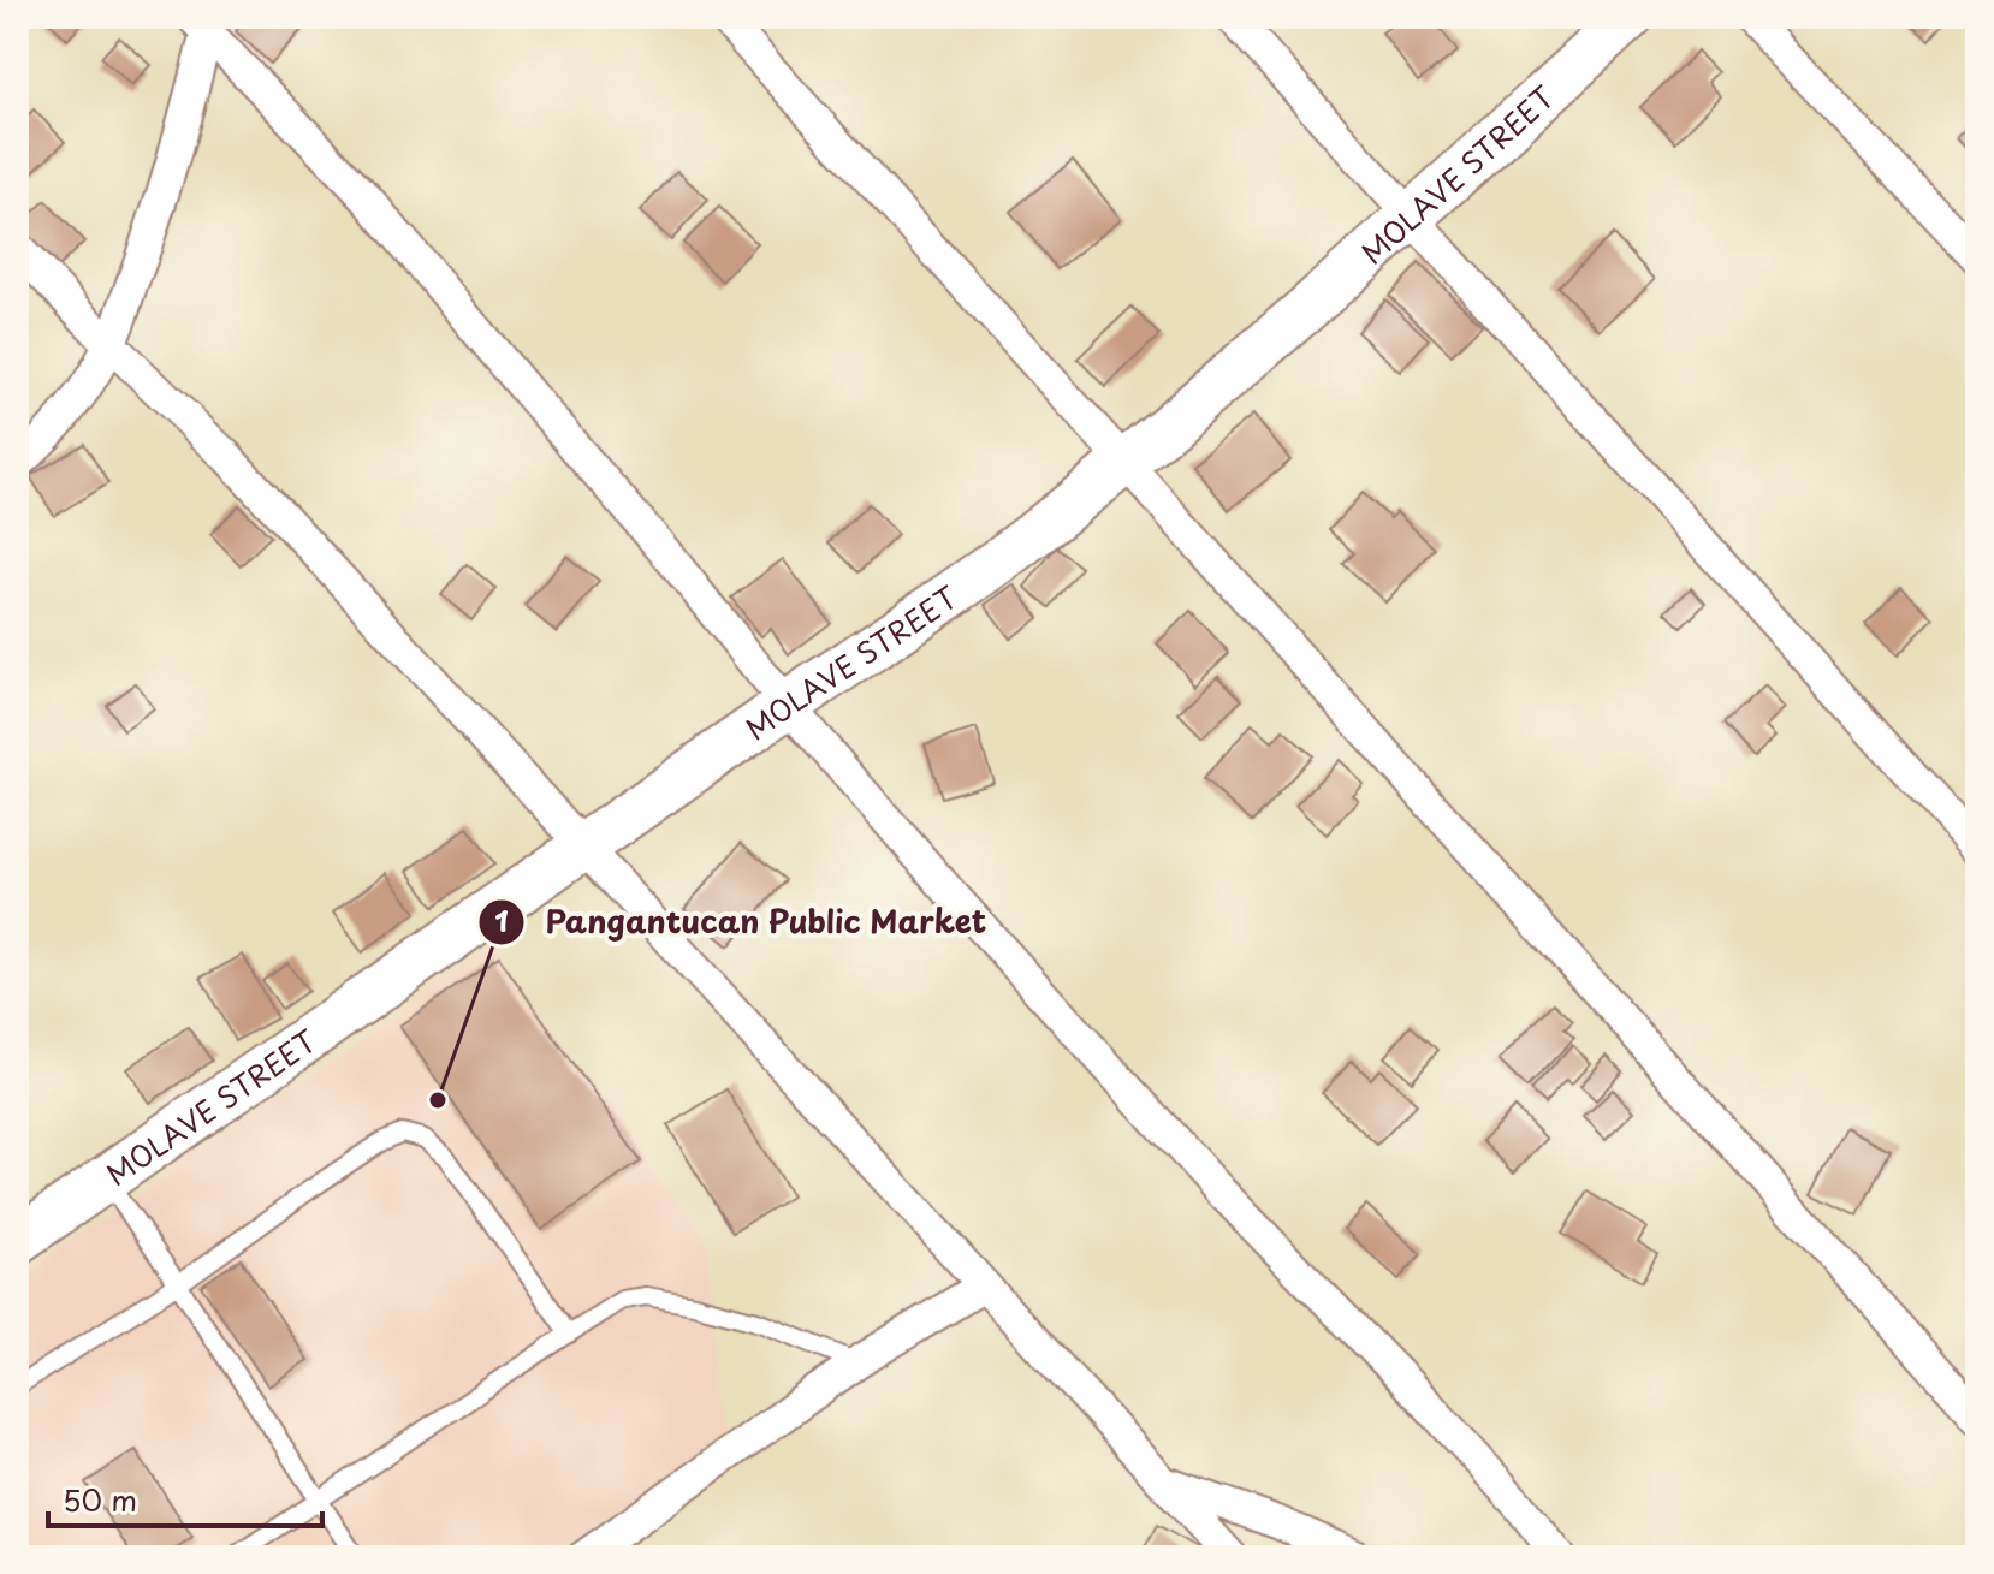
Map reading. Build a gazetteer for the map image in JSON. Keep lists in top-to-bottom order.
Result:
{
  "streets": {
    "street": ["MOLAVE STREET"]
  },
  "places": ["Pangantucan Public Market"],
  "scale_bar": "50 m"
}
